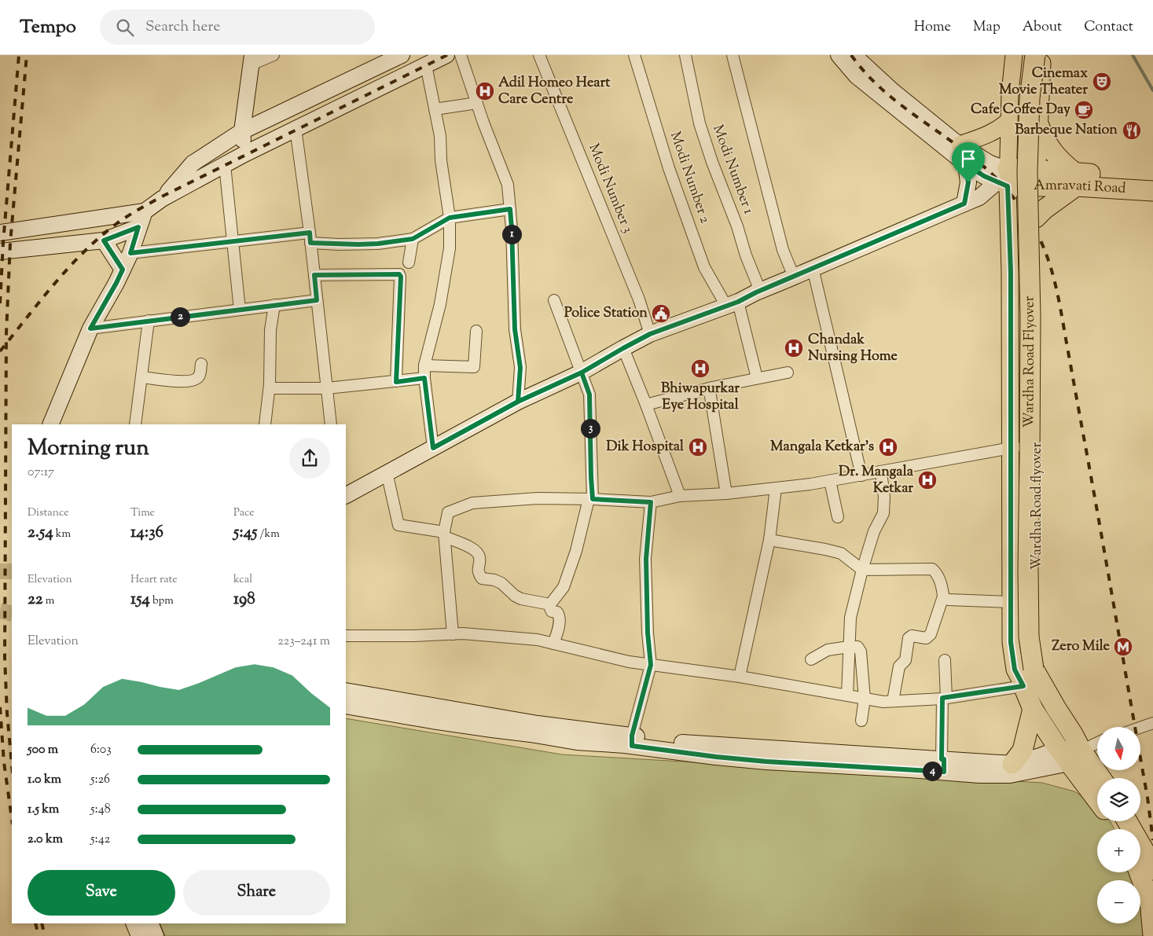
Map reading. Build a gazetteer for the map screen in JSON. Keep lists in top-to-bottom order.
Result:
{
  "streets": {
    "highway": ["Amravati Road", "Wardha Road Flyover"],
    "main road": ["Wardha Road flyover"],
    "street": ["Modi Number 1", "Modi Number 2", "Modi Number 3"]
  },
  "crossings": [
    ["Amravati Road", "Wardha Road flyover"]
  ],
  "places": {
    "theatre": ["Cinemax Movie Theater"],
    "hospital": [
      "Adil Homeo Heart Care Centre",
      "Chandak Nursing Home",
      "Bhiwapurkar Eye Hospital",
      "Dik Hospital",
      "Mangala Ketkar's",
      "Dr. Mangala Ketkar"
    ],
    "cafe": ["Cafe Coffee Day"],
    "restaurant": ["Barbeque Nation"],
    "public building": ["Police Station"],
    "metro station": ["Zero Mile"]
  },
  "north": "bottom",
  "page": {
    "header": "Tempo",
    "search": "Search here",
    "nav": [
      "Home",
      "Map",
      "About",
      "Contact"
    ],
    "pins": [
      "1",
      "2",
      "3",
      "4"
    ],
    "heading": ["Morning run", "07:17"],
    "stats": [
      ["Distance", "2.54 km"],
      ["Time", "14:36"],
      ["Pace", "5:45 /km"],
      ["Elevation", "22 m"],
      ["Heart rate", "154 bpm"],
      ["kcal", "198"]
    ],
    "chart": ["Elevation", "223–241 m"],
    "map_buttons": ["+", "−"],
    "list": [
      {
        "name": "500 m",
        "note": "6:03"
      },
      {
        "name": "1.0 km",
        "note": "5:26"
      },
      {
        "name": "1.5 km",
        "note": "5:48"
      },
      {
        "name": "2.0 km",
        "note": "5:42"
      }
    ],
    "buttons": ["Save", "Share"]
  }
}
